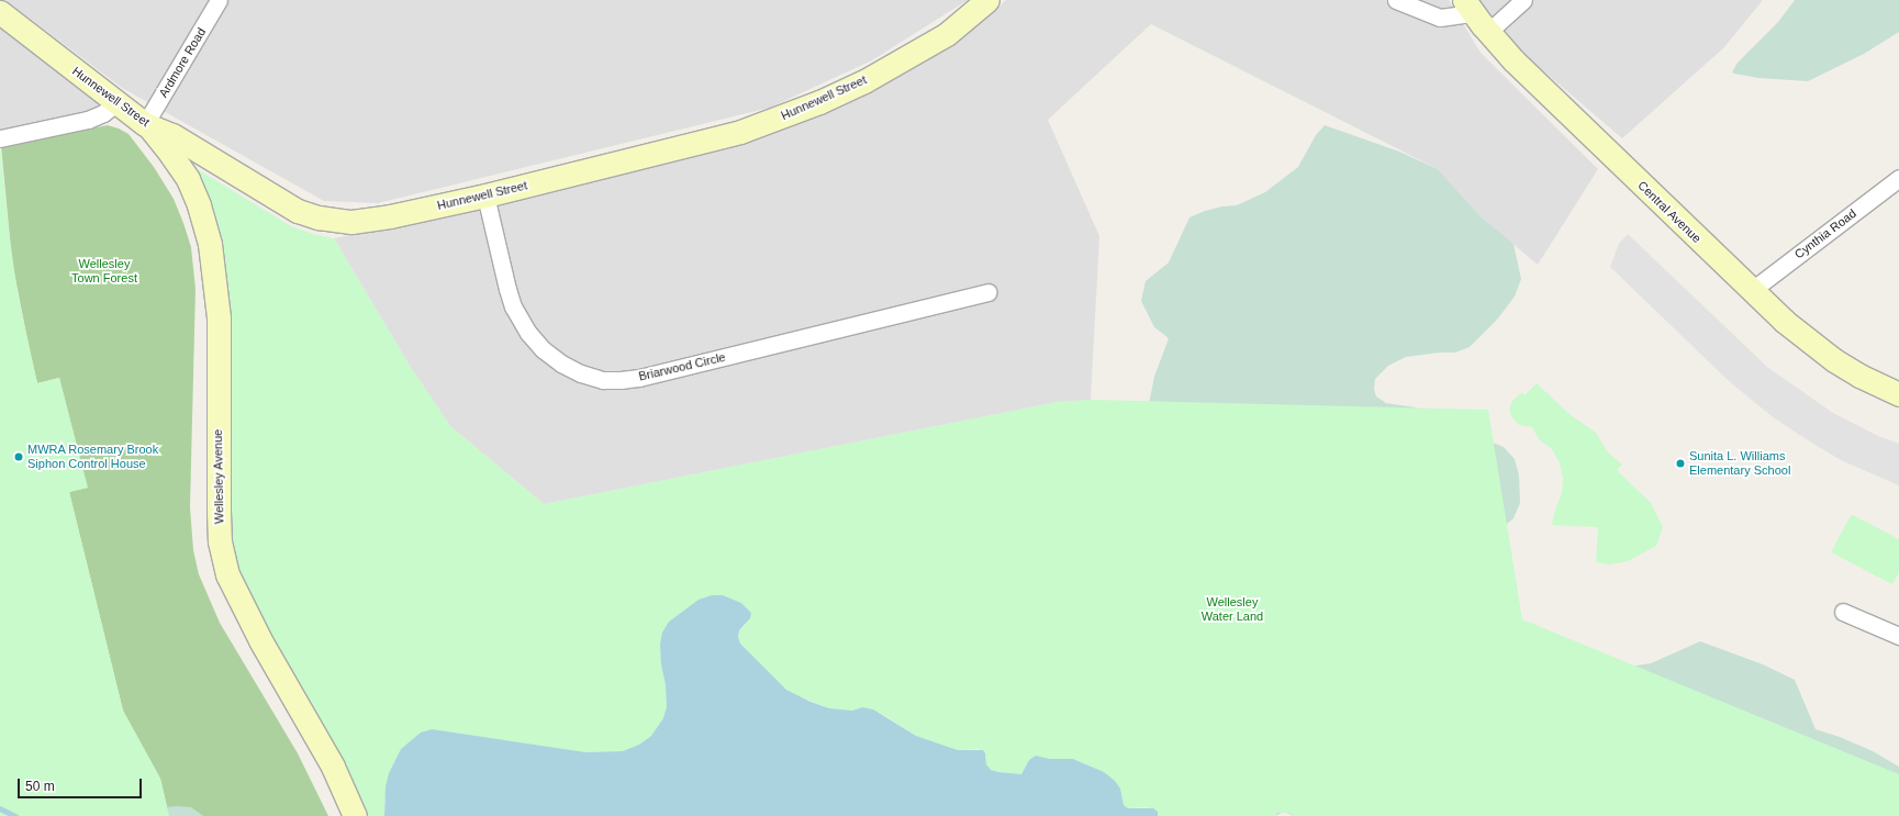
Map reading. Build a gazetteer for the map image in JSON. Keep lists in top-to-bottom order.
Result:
{
  "streets": {
    "main road": ["Hunnewell Street", "Central Avenue", "Wellesley Avenue"],
    "street": ["Ardmore Road", "Cynthia Road", "Briarwood Circle"]
  },
  "crossings": [
    ["Ardmore Road", "Hunnewell Street"],
    ["Ardmore Road", "Wellesley Avenue"],
    ["Hunnewell Street", "Briarwood Circle"],
    ["Hunnewell Street", "Wellesley Avenue"],
    ["Central Avenue", "Cynthia Road"]
  ],
  "parks": ["Wellesley Town Forest", "Wellesley Water Land"],
  "places": ["MWRA Rosemary Brook Siphon Control House", "Sunita L. Williams Elementary School"],
  "scale_bar": "50 m"
}
